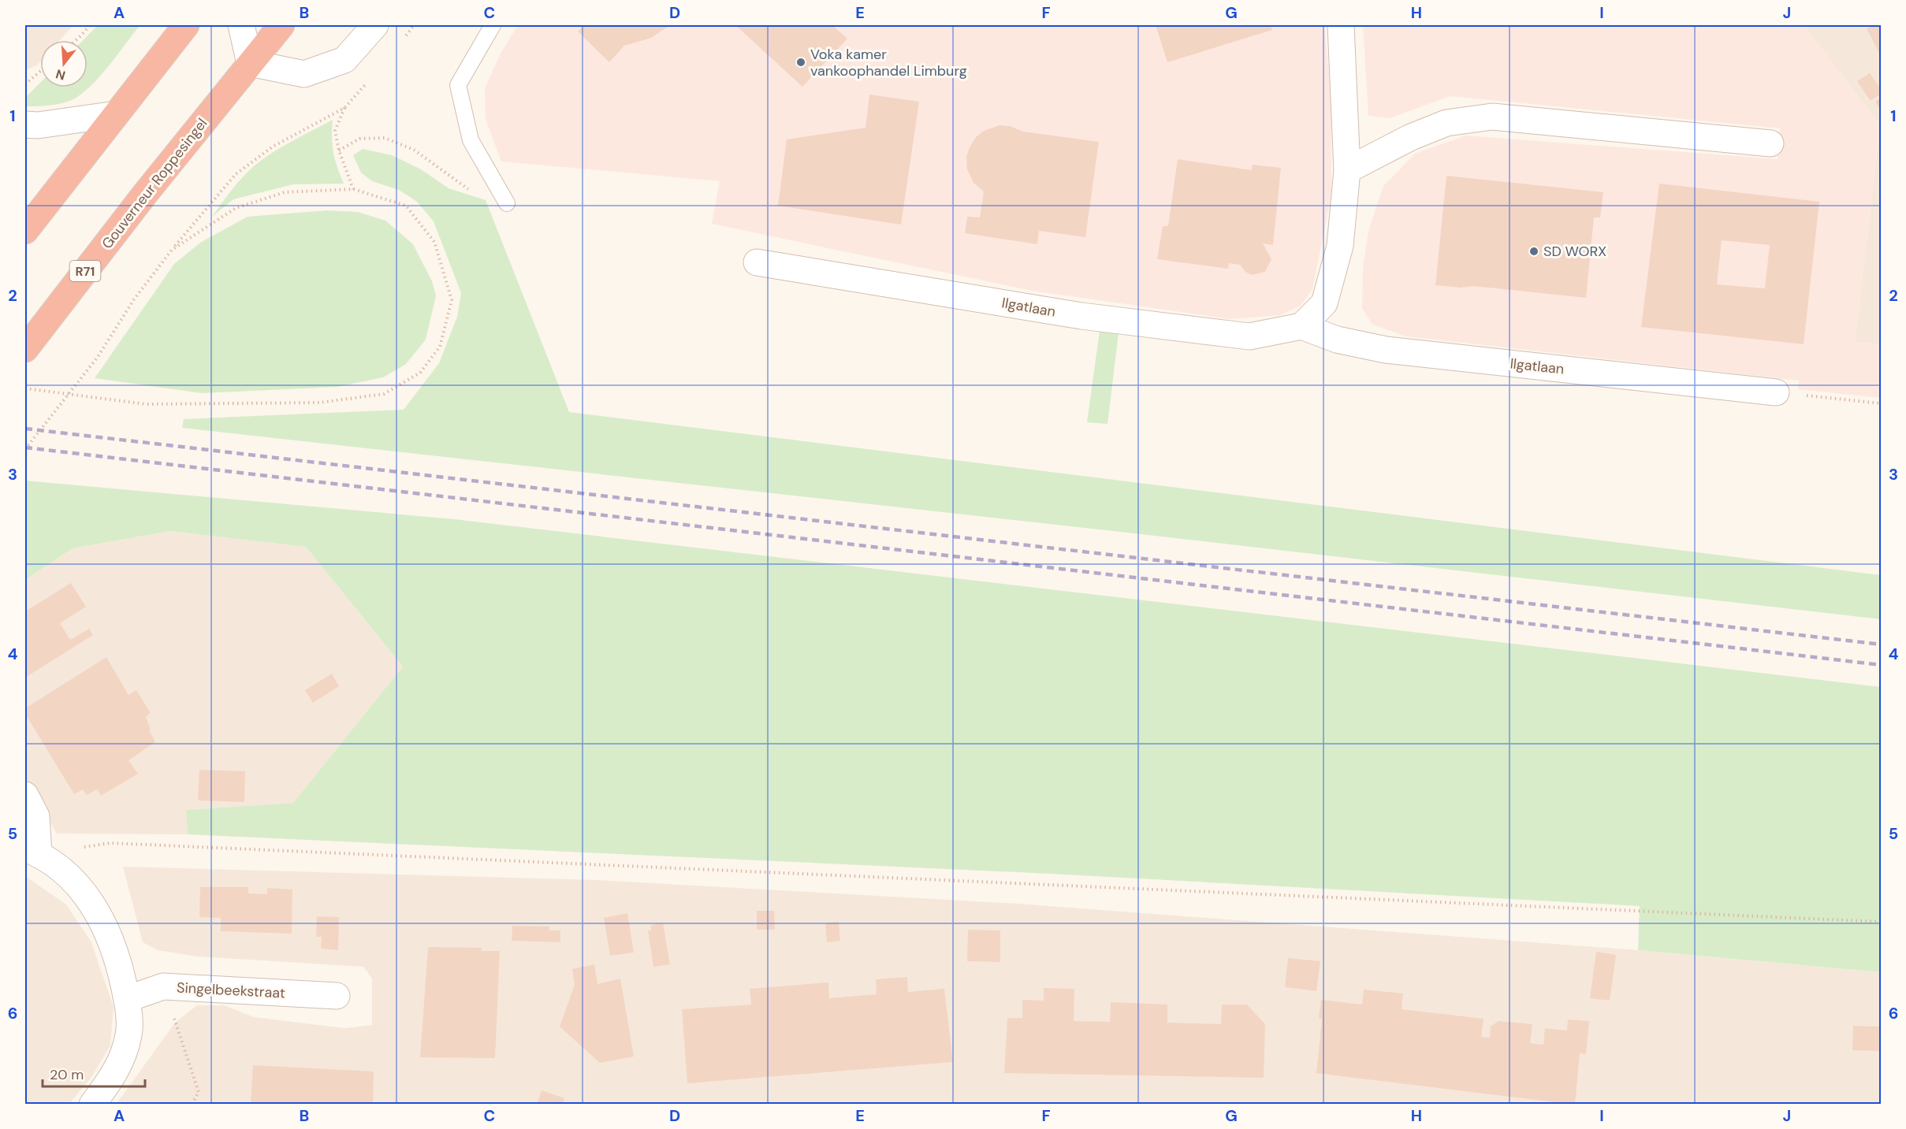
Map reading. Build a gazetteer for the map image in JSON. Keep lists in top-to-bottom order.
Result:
{
  "streets": {
    "highway": ["Gouverneur Roppesingel", "R71"],
    "street": ["Ilgatlaan", "Singelbeekstraat"]
  },
  "places": ["Voka kamer vankoophandel Limburg", "SD WORX"],
  "scale_bar": "20 m",
  "north": "bottom",
  "grid": {
    "columns": [
      "A",
      "B",
      "C",
      "D",
      "E",
      "F",
      "G",
      "H",
      "I",
      "J"
    ],
    "rows": [
      "1",
      "2",
      "3",
      "4",
      "5",
      "6"
    ]
  }
}
